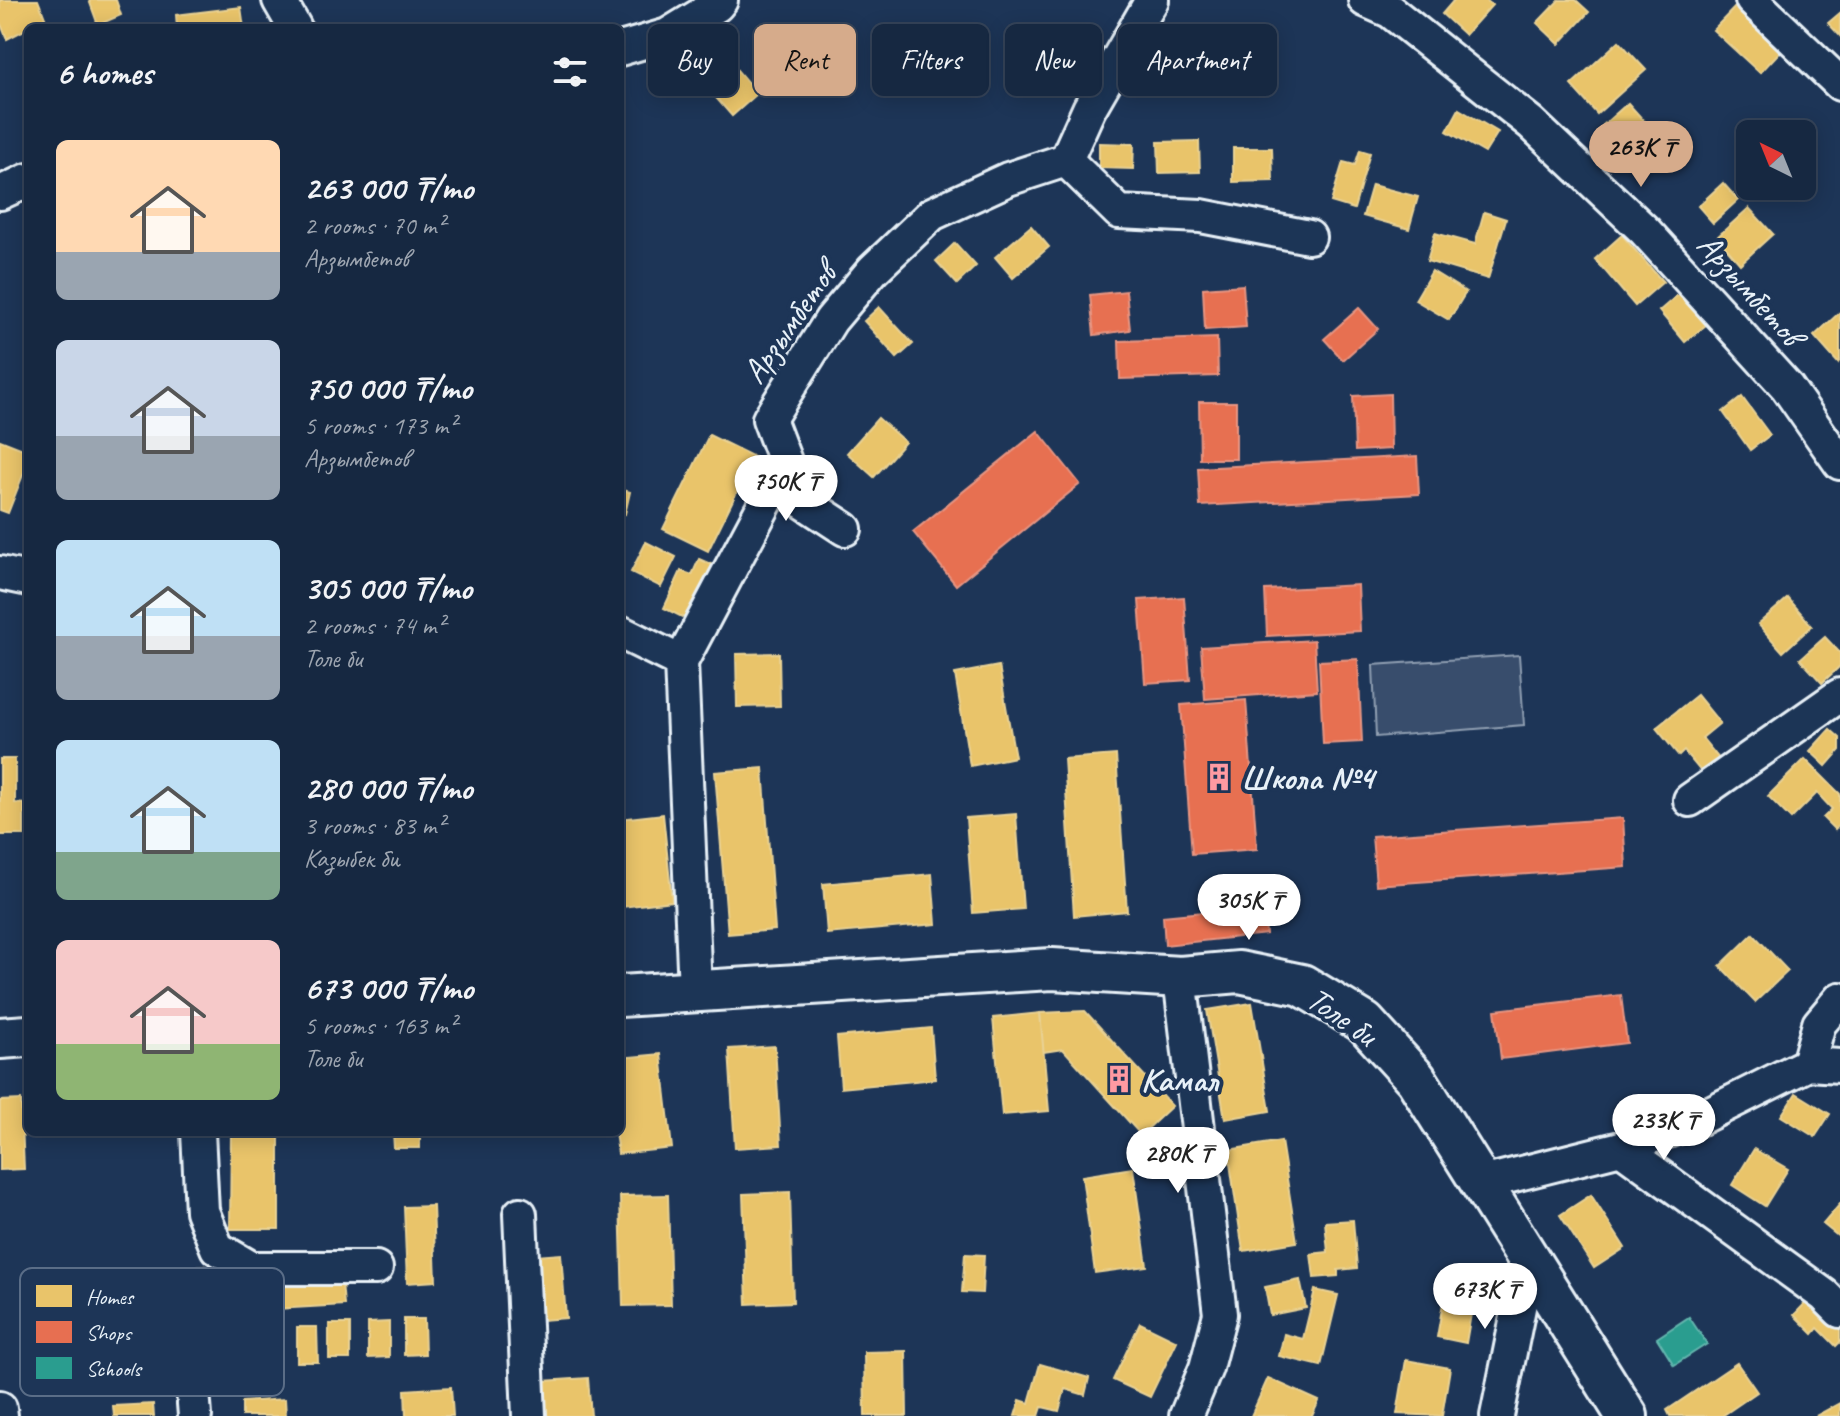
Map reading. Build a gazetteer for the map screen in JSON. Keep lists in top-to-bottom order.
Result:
{
  "streets": {
    "main road": ["Толе би"],
    "street": ["Арзымбетов"]
  },
  "places": {
    "building": ["Школа №4", "Камал"]
  },
  "legend": ["Homes", "Shops", "Schools"],
  "north": "top left",
  "page": {
    "chip": [
      "Buy",
      "Rent",
      "Filters",
      "New",
      "Apartment"
    ],
    "heading": "6 homes",
    "list": [
      {
        "name": "263 000 ₸/mo",
        "note": "2 rooms · 70 m² · Арзымбетов"
      },
      {
        "name": "750 000 ₸/mo",
        "note": "5 rooms · 173 m² · Арзымбетов"
      },
      {
        "name": "305 000 ₸/mo",
        "note": "2 rooms · 74 m² · Толе би"
      },
      {
        "name": "280 000 ₸/mo",
        "note": "3 rooms · 83 m² · Казыбек би"
      },
      {
        "name": "673 000 ₸/mo",
        "note": "5 rooms · 163 m² · Толе би"
      }
    ],
    "price": [
      "263K ₸",
      "750K ₸",
      "305K ₸",
      "233K ₸",
      "280K ₸",
      "673K ₸"
    ]
  }
}
